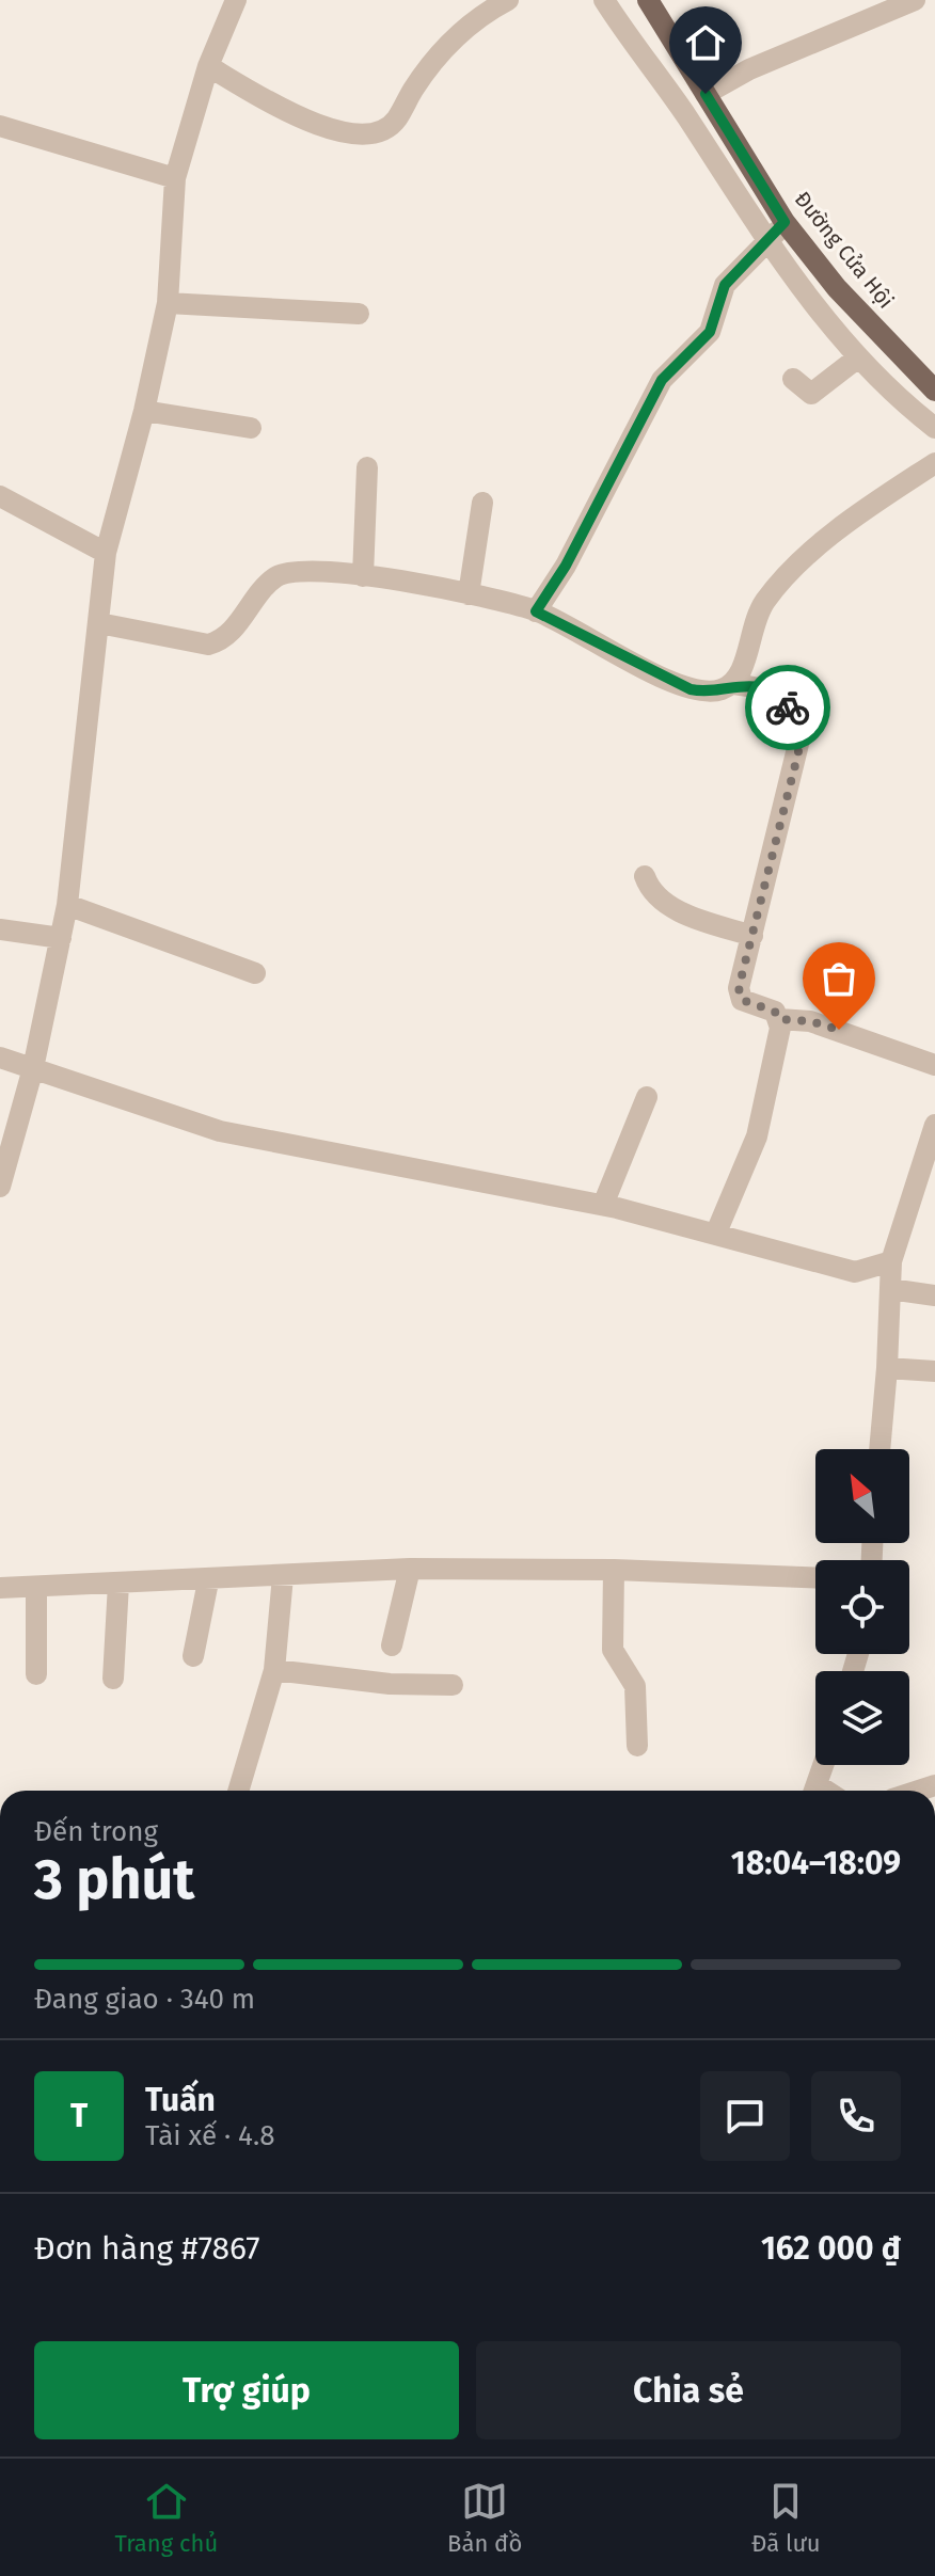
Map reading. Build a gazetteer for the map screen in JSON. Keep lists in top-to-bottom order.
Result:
{
  "streets": {
    "main road": ["Đường Cửa Hội"]
  },
  "north": "top left",
  "page": {
    "heading": ["3 phút", "Đến trong", "18:04–18:09"],
    "panel": [
      "Tuấn",
      "Tài xế · 4.8",
      "Đơn hàng #7867",
      "162 000 ₫"
    ],
    "bar": "Đang giao · 340 m",
    "round": "T",
    "buttons": ["Trợ giúp", "Chia sẻ"],
    "tabs": ["Trang chủ", "Bản đồ", "Đã lưu"]
  }
}
